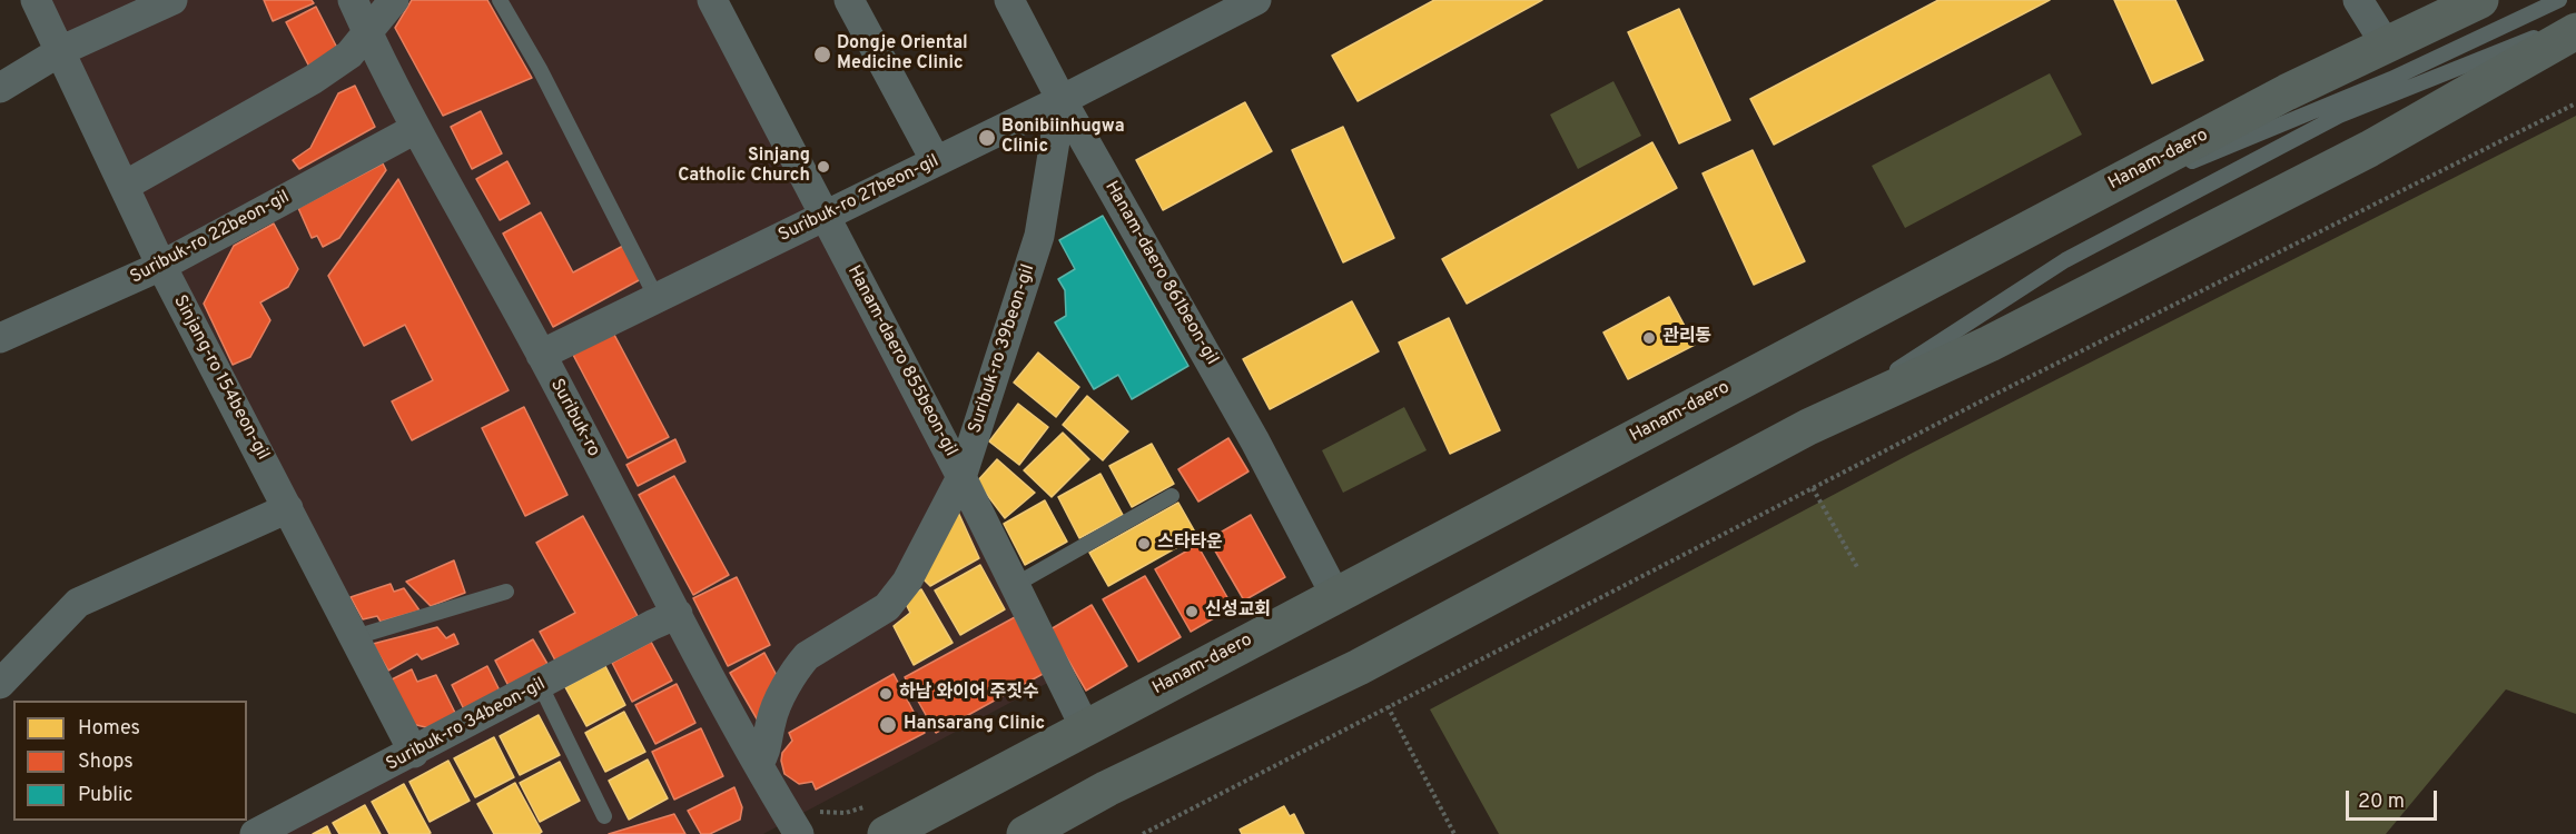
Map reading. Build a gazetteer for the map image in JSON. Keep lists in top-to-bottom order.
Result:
{
  "streets": {
    "main road": ["Hanam-daero"],
    "street": [
      "Suribuk-ro 27beon-gil",
      "Suribuk-ro 22beon-gil",
      "Hanam-daero 861beon-gil",
      "Suribuk-ro 39beon-gil",
      "Hanam-daero 855beon-gil",
      "Sinjang-ro 154beon-gil",
      "Suribuk-ro",
      "Suribuk-ro 34beon-gil"
    ]
  },
  "crossings": [
    ["Hanam-daero", "Hanam-daero 861beon-gil"],
    ["Hanam-daero", "Hanam-daero 855beon-gil"],
    ["Suribuk-ro 27beon-gil", "Hanam-daero 861beon-gil"],
    ["Suribuk-ro 27beon-gil", "Suribuk-ro 39beon-gil"],
    ["Suribuk-ro 27beon-gil", "Hanam-daero 855beon-gil"],
    ["Suribuk-ro 27beon-gil", "Suribuk-ro"],
    ["Suribuk-ro 22beon-gil", "Sinjang-ro 154beon-gil"],
    ["Suribuk-ro 22beon-gil", "Suribuk-ro"],
    ["Hanam-daero 861beon-gil", "Suribuk-ro 39beon-gil"],
    ["Suribuk-ro 39beon-gil", "Hanam-daero 855beon-gil"],
    ["Suribuk-ro 39beon-gil", "Suribuk-ro"],
    ["Sinjang-ro 154beon-gil", "Suribuk-ro 34beon-gil"],
    ["Suribuk-ro", "Suribuk-ro 34beon-gil"]
  ],
  "places": [
    "Dongje Oriental Medicine Clinic",
    "Bonibiinhugwa Clinic",
    "Sinjang Catholic Church",
    "관리동",
    "스타타운",
    "신성교회",
    "하남 와이어 주짓수",
    "Hansarang Clinic"
  ],
  "legend": ["Homes", "Shops", "Public"],
  "scale_bar": "20 m"
}
